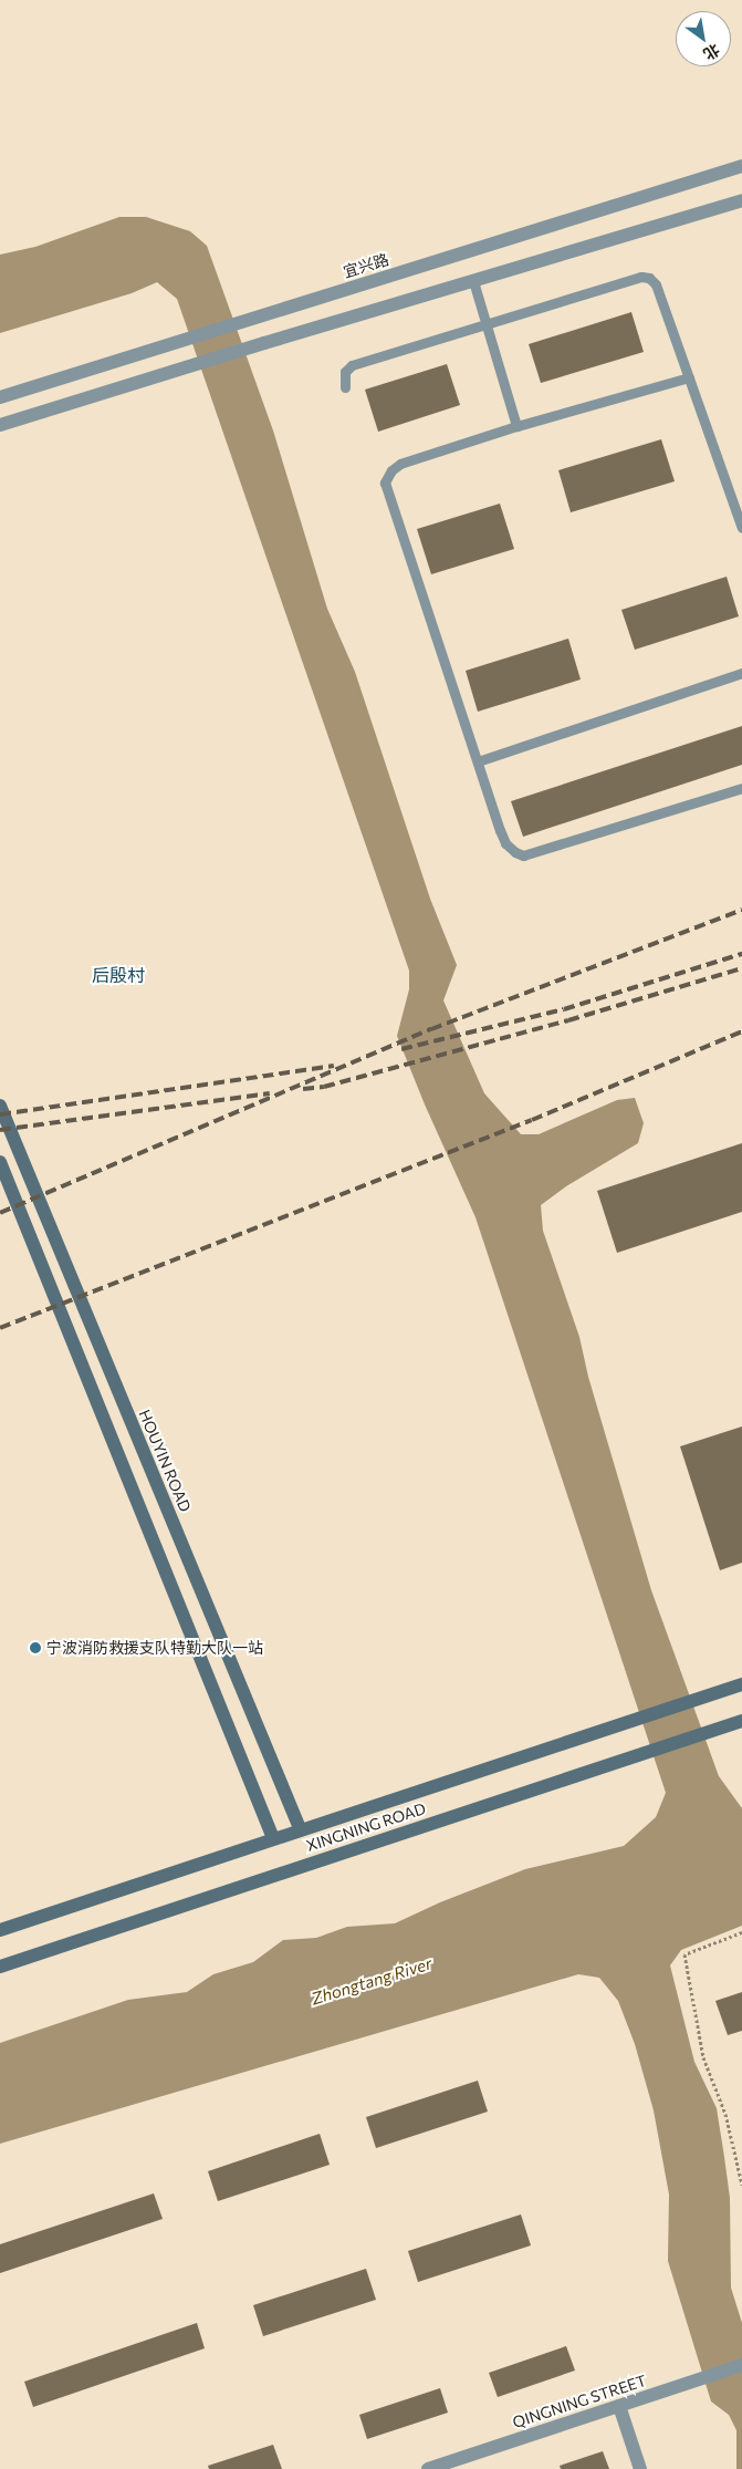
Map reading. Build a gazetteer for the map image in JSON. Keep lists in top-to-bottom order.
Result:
{
  "streets": {
    "main road": ["HOUYIN ROAD", "XINGNING ROAD"],
    "street": ["宜兴路", "QINGNING STREET"]
  },
  "districts": ["后殷村"],
  "water": ["Zhongtang River"],
  "places": ["宁波消防救援支队特勤大队一站"],
  "north": "bottom right"
}
